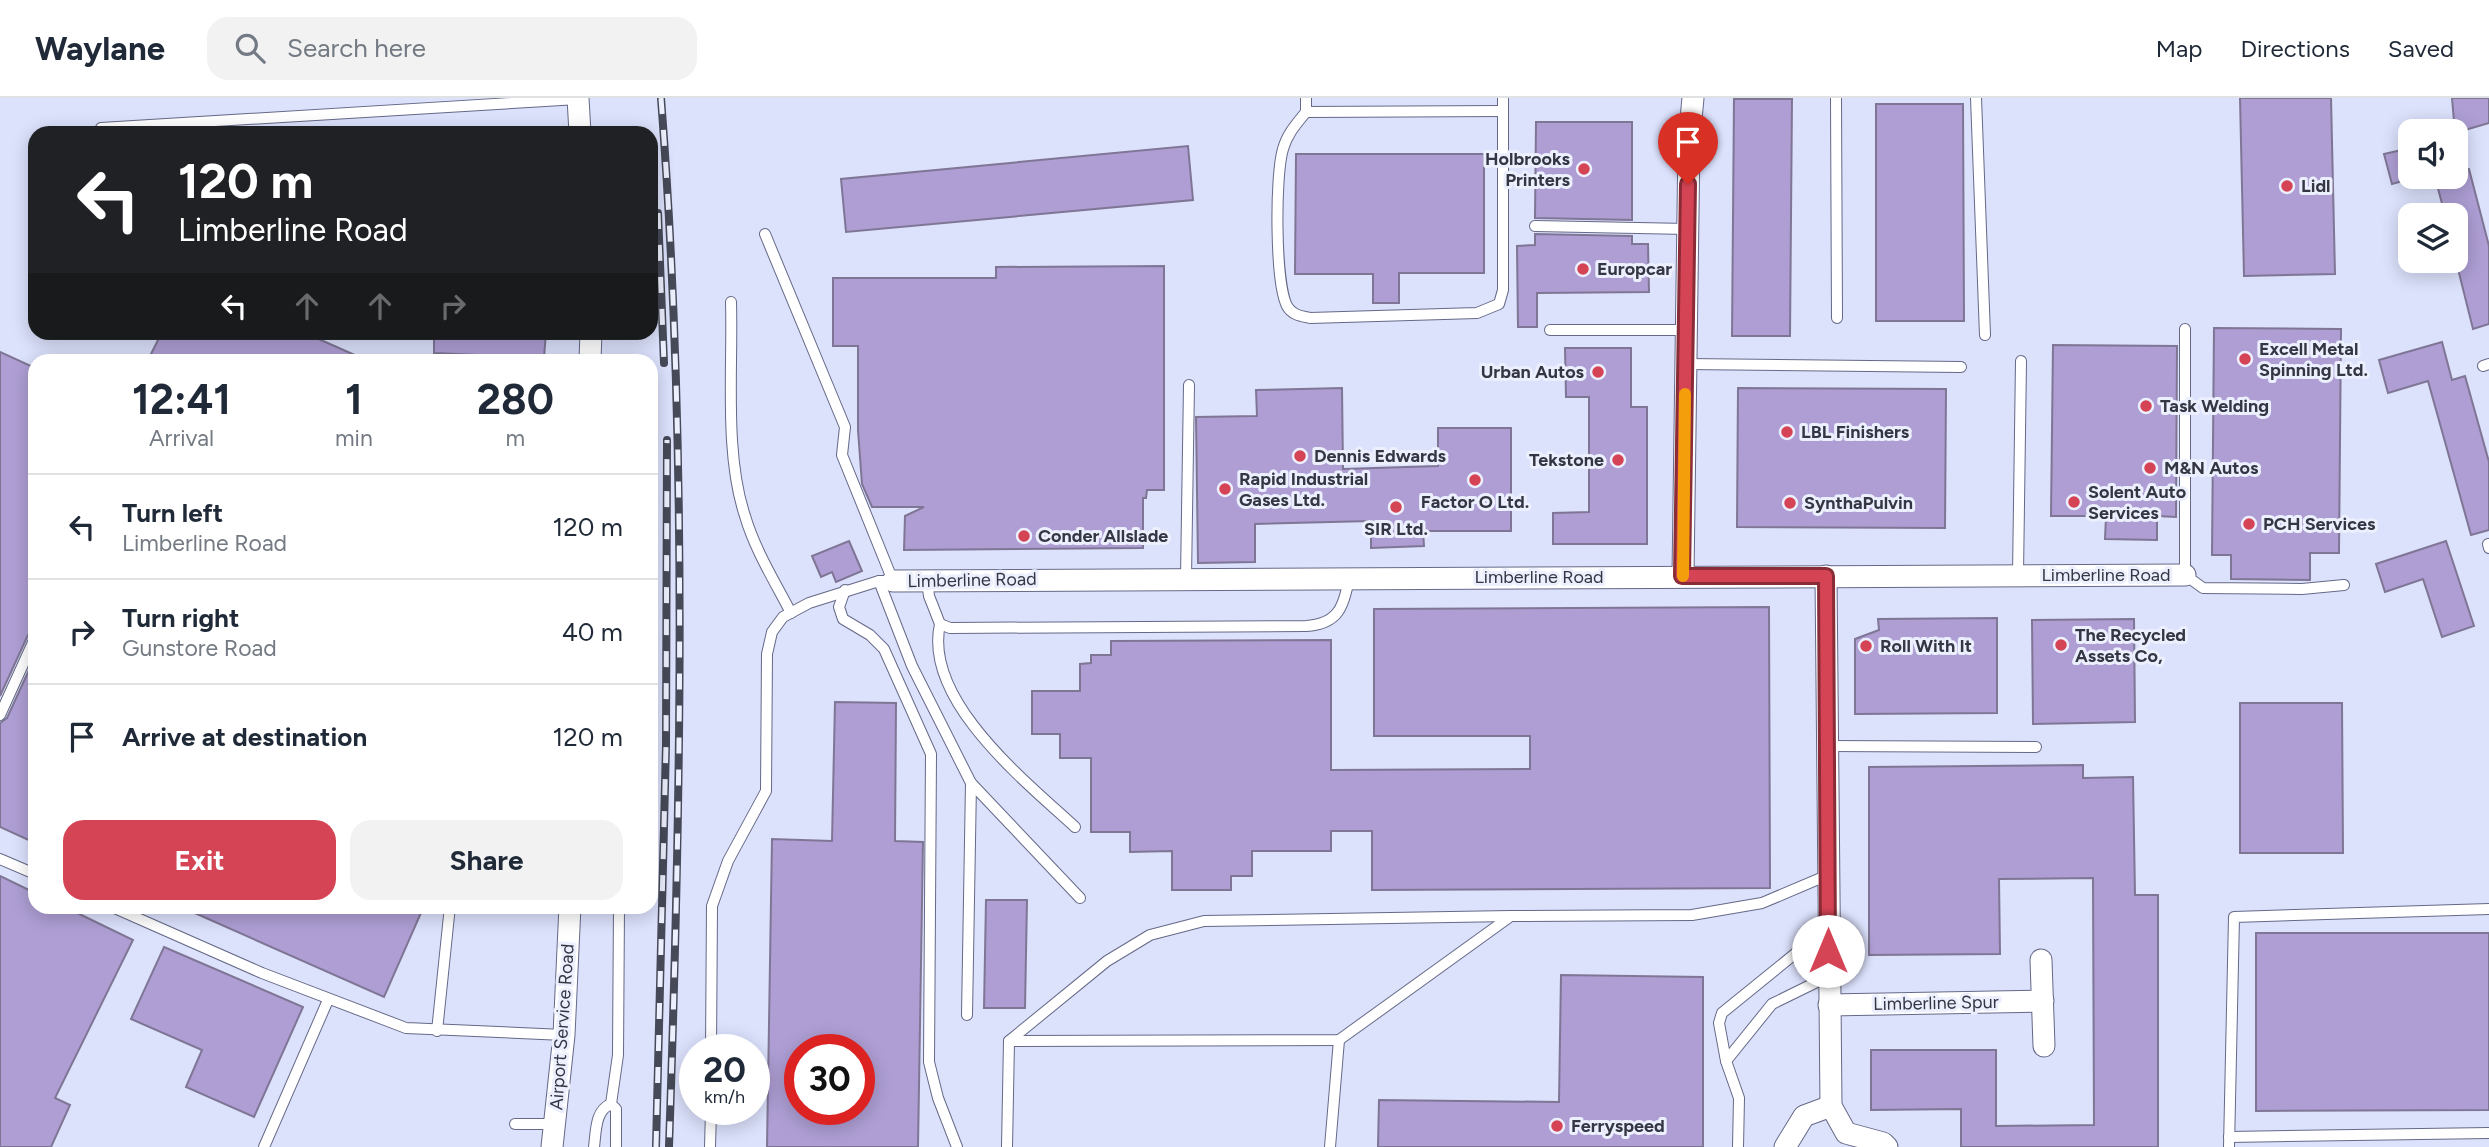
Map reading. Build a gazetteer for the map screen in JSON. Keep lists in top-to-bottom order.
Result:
{
  "streets": {
    "street": ["Limberline Road", "Limberline Spur", "Airport Service Road"]
  },
  "places": [
    "Holbrooks Printers",
    "Lidl",
    "Europcar",
    "Excell Metal Spinning Ltd.",
    "Urban Autos",
    "Task Welding",
    "LBL Finishers",
    "Dennis Edwards",
    "Tekstone",
    "M&N Autos",
    "Factor O Ltd.",
    "Rapid Industrial Gases Ltd.",
    "Solent Auto Services",
    "SynthaPulvin",
    "SIR Ltd.",
    "PCH Services",
    "Conder Allslade",
    "The Recycled Assets Co,",
    "Roll With It",
    "Ferryspeed"
  ],
  "page": {
    "header": "Waylane",
    "search": "Search here",
    "nav": ["Map", "Directions", "Saved"],
    "turn": ["120 m", "Limberline Road"],
    "eta": [
      "12:41",
      "Arrival",
      "1",
      "min",
      "280",
      "m"
    ],
    "list": [
      {
        "name": "Turn left",
        "note": "Limberline Road",
        "value": "120 m"
      },
      {
        "name": "Turn right",
        "note": "Gunstore Road",
        "value": "40 m"
      },
      {
        "name": "Arrive at destination",
        "value": "120 m"
      }
    ],
    "buttons": ["Exit", "Share"],
    "speed": "20 km/h",
    "limit": "30"
  }
}
